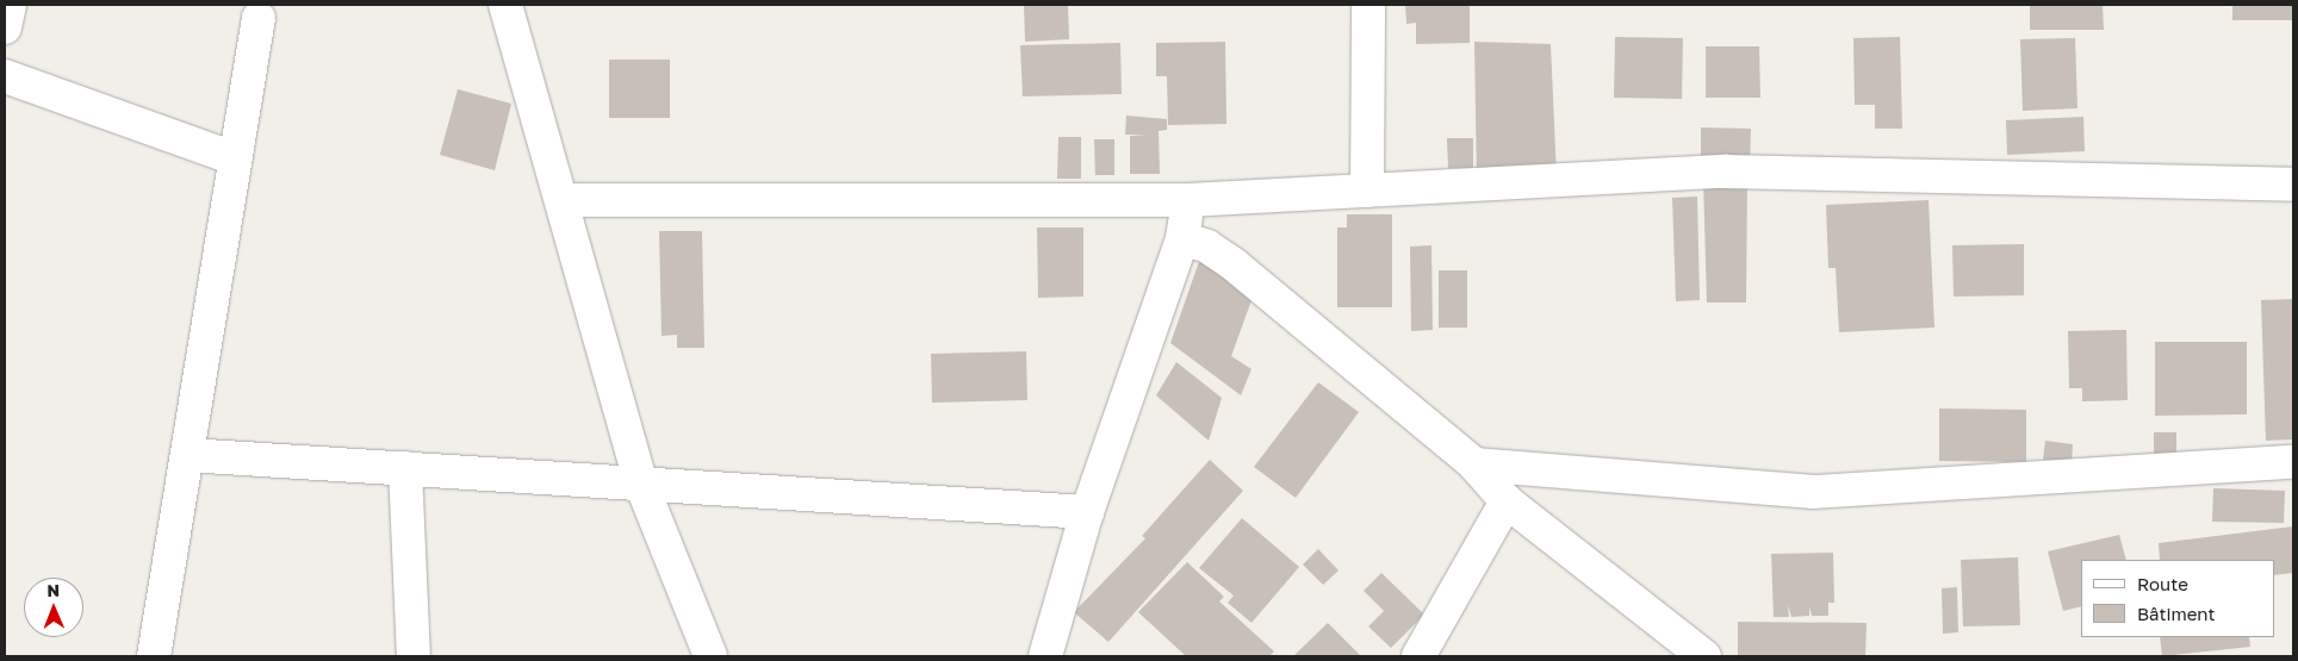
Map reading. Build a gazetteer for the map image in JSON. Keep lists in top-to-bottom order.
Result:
{
  "legend": ["Route", "Bâtiment"],
  "north": "top"
}
